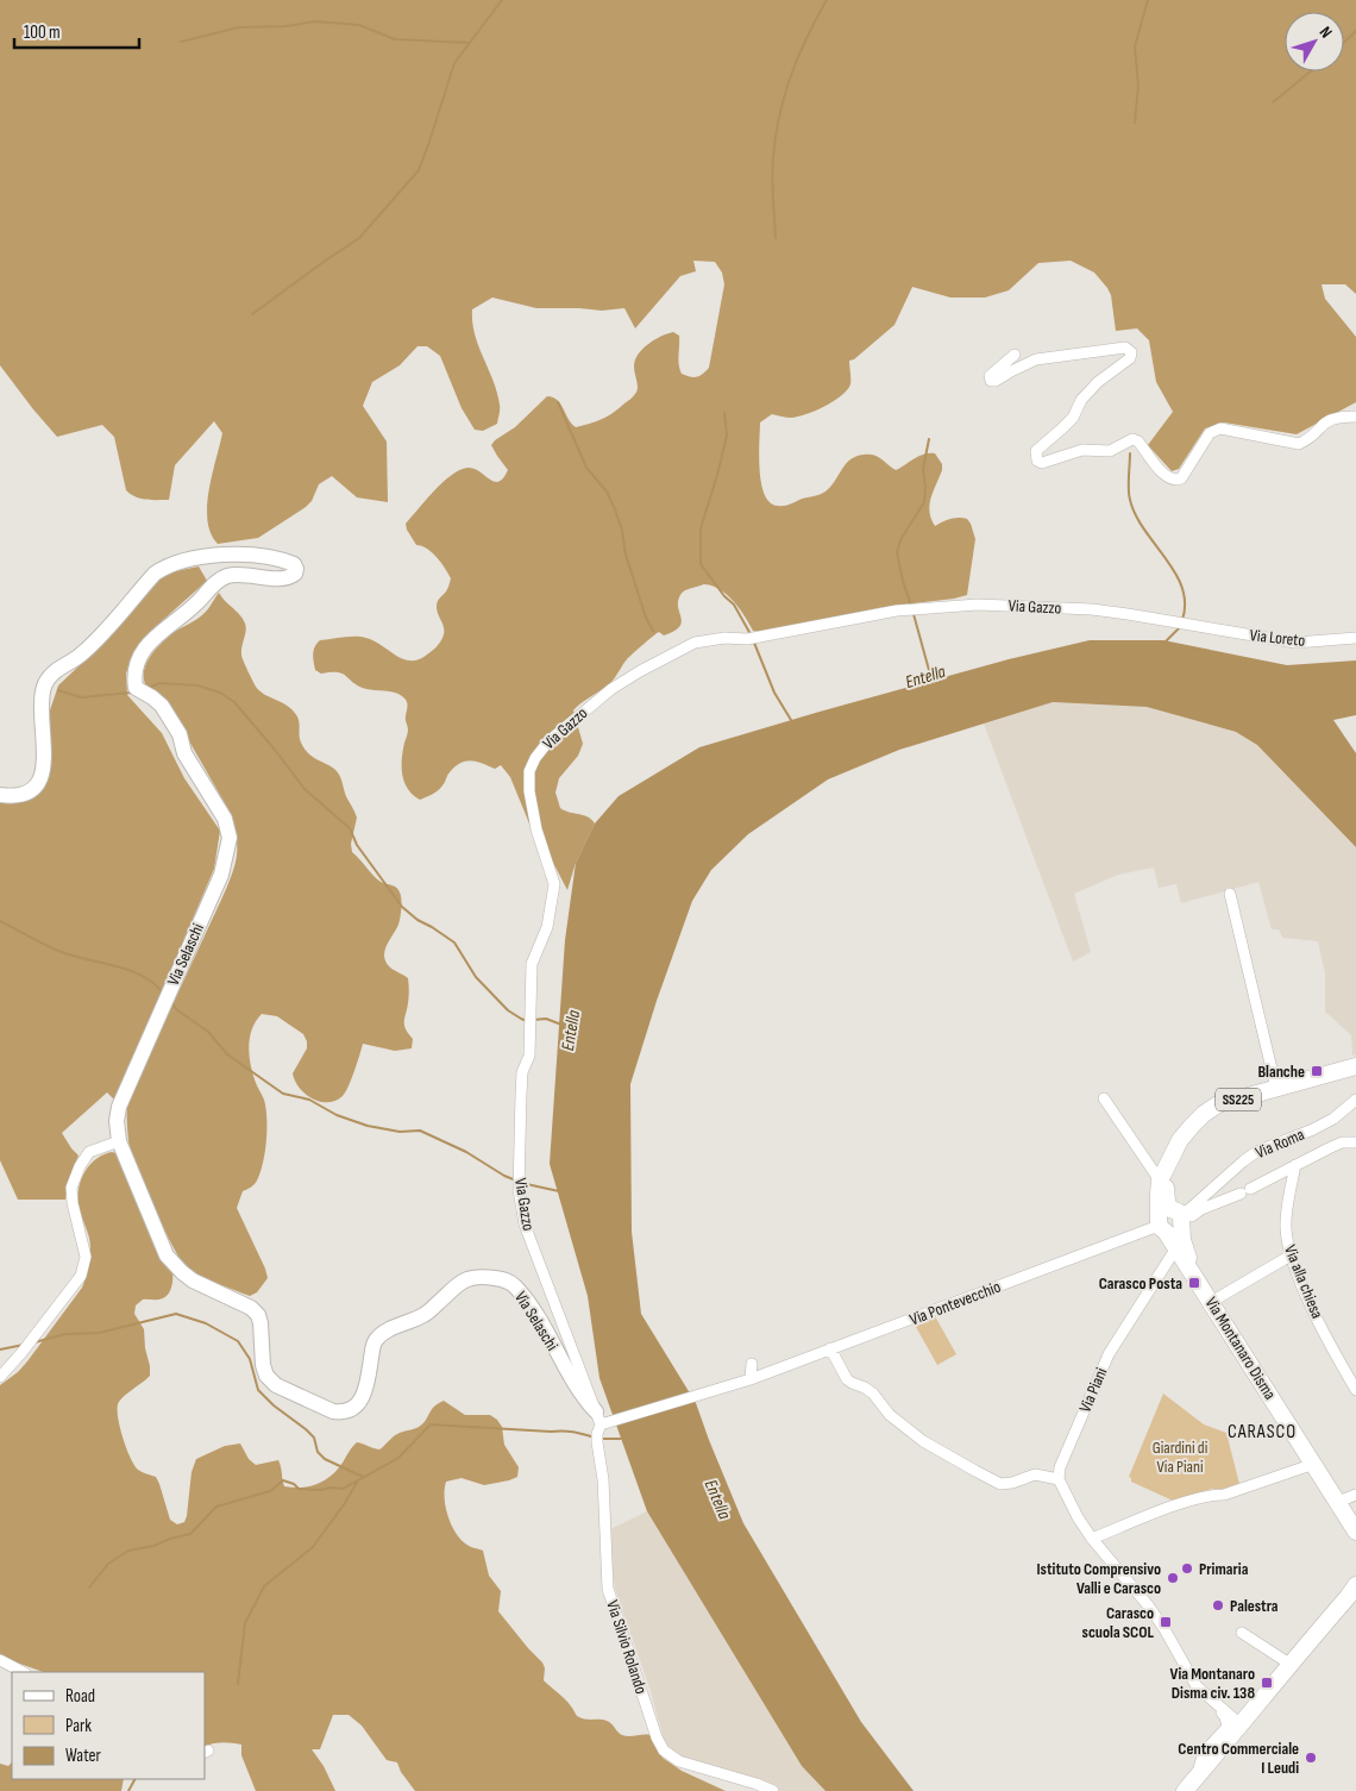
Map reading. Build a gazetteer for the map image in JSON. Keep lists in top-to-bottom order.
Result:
{
  "streets": {
    "main road": ["SS225", "Via Montanaro Disma"],
    "street": [
      "Via Gazzo",
      "Via Loreto",
      "Via Selaschi",
      "Via Roma",
      "Via alla chiesa",
      "Via Pontevecchio",
      "Via Piani",
      "Via Silvio Rolando"
    ]
  },
  "crossings": [
    ["Via Gazzo", "Via Loreto"],
    ["Via Gazzo", "Via Selaschi"],
    ["Via Gazzo", "Via Pontevecchio"],
    ["Via Gazzo", "Via Silvio Rolando"],
    ["Via Selaschi", "Via Pontevecchio"],
    ["Via Selaschi", "Via Silvio Rolando"],
    ["Via Roma", "Via Pontevecchio"],
    ["Via Roma", "Via Montanaro Disma"],
    ["Via Pontevecchio", "Via Montanaro Disma"],
    ["Via Pontevecchio", "Via Silvio Rolando"],
    ["Via Montanaro Disma", "Via Piani"]
  ],
  "districts": ["CARASCO"],
  "water": ["Entella"],
  "parks": ["Giardini di Via Piani"],
  "places": {
    "transit": [
      "Blanche",
      "Carasco Posta",
      "Carasco scuola SCOL",
      "Via Montanaro Disma civ. 138"
    ],
    "other": [
      "Primaria",
      "Istituto Comprensivo Valli e Carasco",
      "Palestra",
      "Centro Commerciale I Leudi"
    ]
  },
  "legend": ["Road", "Park", "Water"],
  "scale_bar": "100 m",
  "north": "top right"
}
